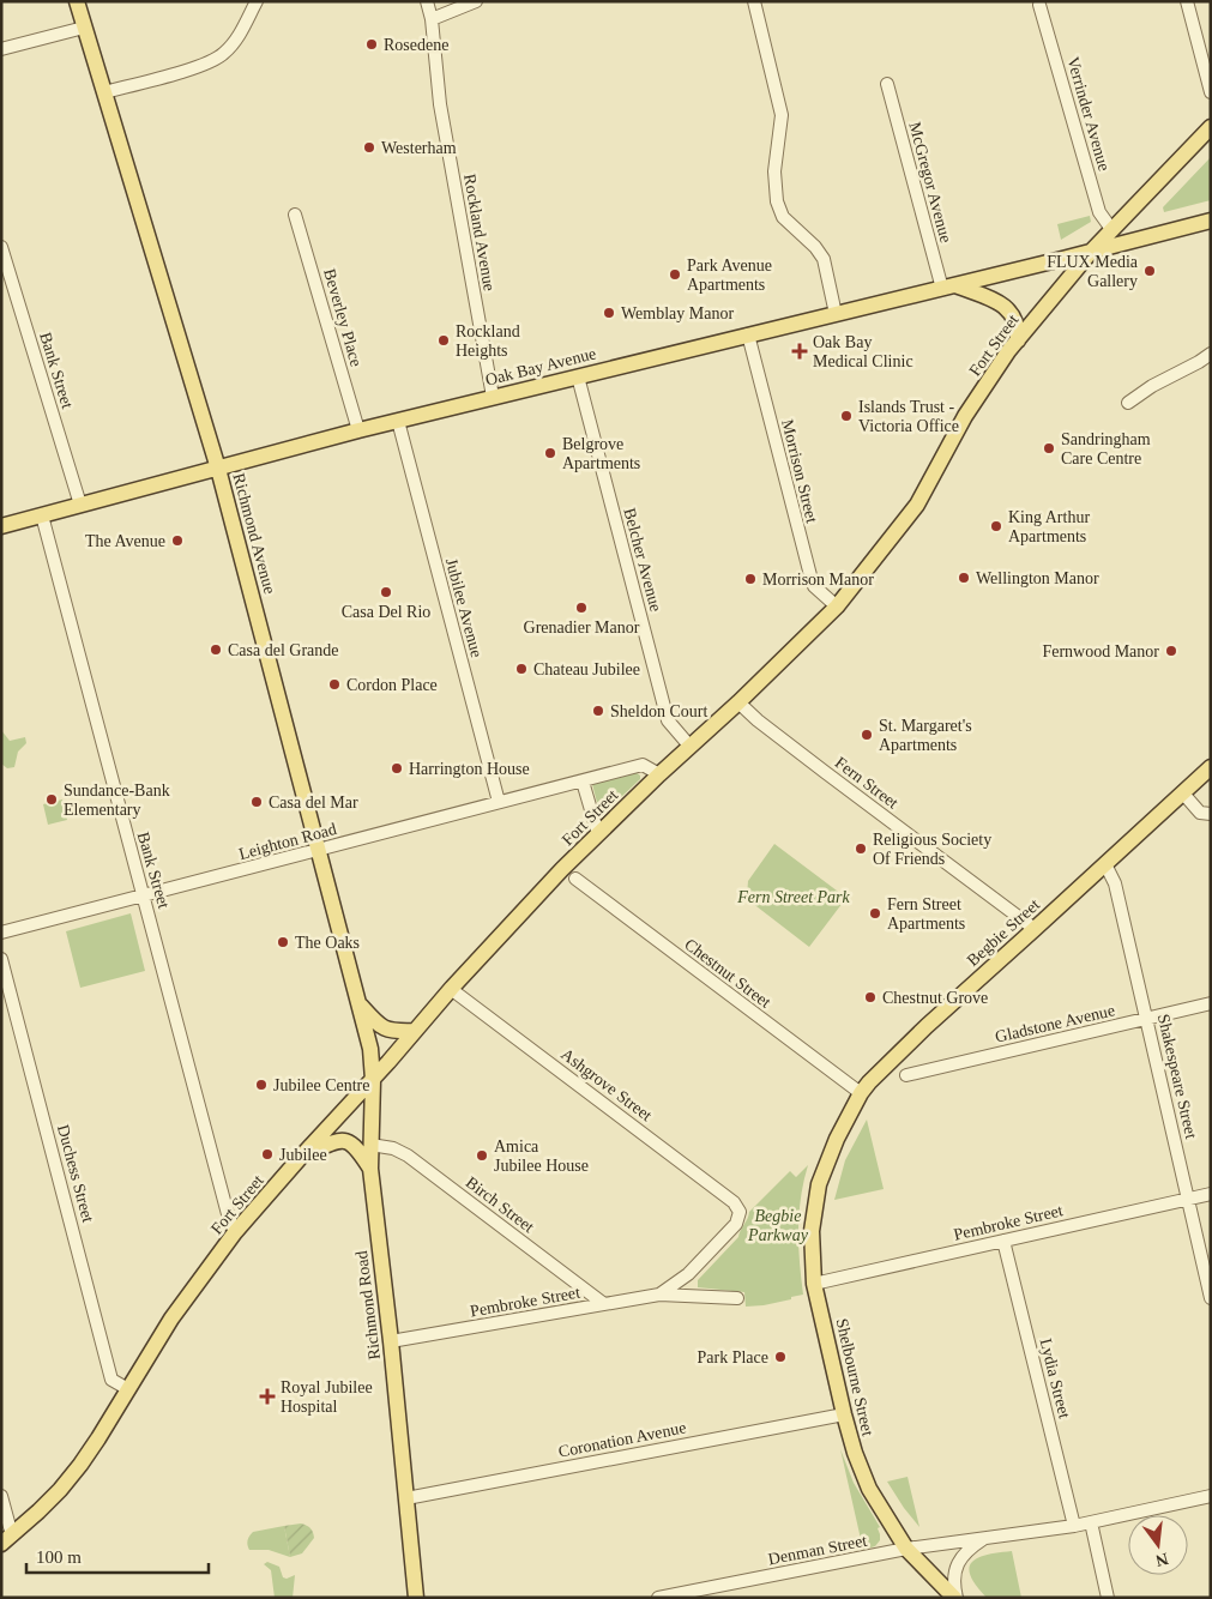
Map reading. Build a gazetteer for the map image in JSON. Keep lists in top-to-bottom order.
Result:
{
  "streets": {
    "main road": [
      "Fort Street",
      "Oak Bay Avenue",
      "Richmond Avenue",
      "Begbie Street",
      "Richmond Road",
      "Shelbourne Street"
    ],
    "street": [
      "Verrinder Avenue",
      "McGregor Avenue",
      "Rockland Avenue",
      "Beverley Place",
      "Bank Street",
      "Morrison Street",
      "Belcher Avenue",
      "Jubilee Avenue",
      "Fern Street",
      "Leighton Road",
      "Chestnut Street",
      "Gladstone Avenue",
      "Shakespeare Street",
      "Ashgrove Street",
      "Duchess Street",
      "Birch Street",
      "Pembroke Street",
      "Lydia Street",
      "Coronation Avenue",
      "Denman Street"
    ]
  },
  "crossings": [
    ["Verrinder Avenue", "Fort Street"],
    ["McGregor Avenue", "Oak Bay Avenue"],
    ["Rockland Avenue", "Oak Bay Avenue"],
    ["Beverley Place", "Oak Bay Avenue"],
    ["Fort Street", "Oak Bay Avenue"],
    ["Fort Street", "Bank Street"],
    ["Fort Street", "Morrison Street"],
    ["Fort Street", "Richmond Avenue"],
    ["Fort Street", "Belcher Avenue"],
    ["Fort Street", "Fern Street"],
    ["Fort Street", "Leighton Road"],
    ["Fort Street", "Ashgrove Street"],
    ["Fort Street", "Duchess Street"],
    ["Fort Street", "Richmond Road"],
    ["Oak Bay Avenue", "Bank Street"],
    ["Oak Bay Avenue", "Morrison Street"],
    ["Oak Bay Avenue", "Richmond Avenue"],
    ["Oak Bay Avenue", "Belcher Avenue"],
    ["Oak Bay Avenue", "Jubilee Avenue"],
    ["Bank Street", "Leighton Road"],
    ["Richmond Avenue", "Leighton Road"],
    ["Richmond Avenue", "Richmond Road"],
    ["Jubilee Avenue", "Leighton Road"],
    ["Fern Street", "Begbie Street"],
    ["Begbie Street", "Chestnut Street"],
    ["Begbie Street", "Shakespeare Street"],
    ["Begbie Street", "Shelbourne Street"],
    ["Gladstone Avenue", "Shakespeare Street"],
    ["Shakespeare Street", "Pembroke Street"],
    ["Ashgrove Street", "Pembroke Street"],
    ["Birch Street", "Pembroke Street"],
    ["Birch Street", "Richmond Road"],
    ["Pembroke Street", "Richmond Road"],
    ["Pembroke Street", "Shelbourne Street"],
    ["Pembroke Street", "Lydia Street"],
    ["Richmond Road", "Coronation Avenue"],
    ["Shelbourne Street", "Coronation Avenue"],
    ["Shelbourne Street", "Denman Street"],
    ["Lydia Street", "Denman Street"]
  ],
  "parks": ["Fern Street Park", "Begbie Parkway"],
  "places": {
    "other": [
      "Rosedene",
      "Westerham",
      "FLUX Media Gallery",
      "Park Avenue Apartments",
      "Wemblay Manor",
      "Rockland Heights",
      "Islands Trust - Victoria Office",
      "Sandringham Care Centre",
      "Belgrove Apartments",
      "King Arthur Apartments",
      "The Avenue",
      "Wellington Manor",
      "Morrison Manor",
      "Casa Del Rio",
      "Grenadier Manor",
      "Casa del Grande",
      "Fernwood Manor",
      "Chateau Jubilee",
      "Cordon Place",
      "Sheldon Court",
      "St. Margaret's Apartments",
      "Harrington House",
      "Sundance-Bank Elementary",
      "Casa del Mar",
      "Religious Society Of Friends",
      "Fern Street Apartments",
      "The Oaks",
      "Chestnut Grove",
      "Jubilee Centre",
      "Jubilee",
      "Amica Jubilee House",
      "Park Place"
    ],
    "health": ["Oak Bay Medical Clinic", "Royal Jubilee Hospital"]
  },
  "scale_bar": "100 m",
  "north": "bottom"
}
